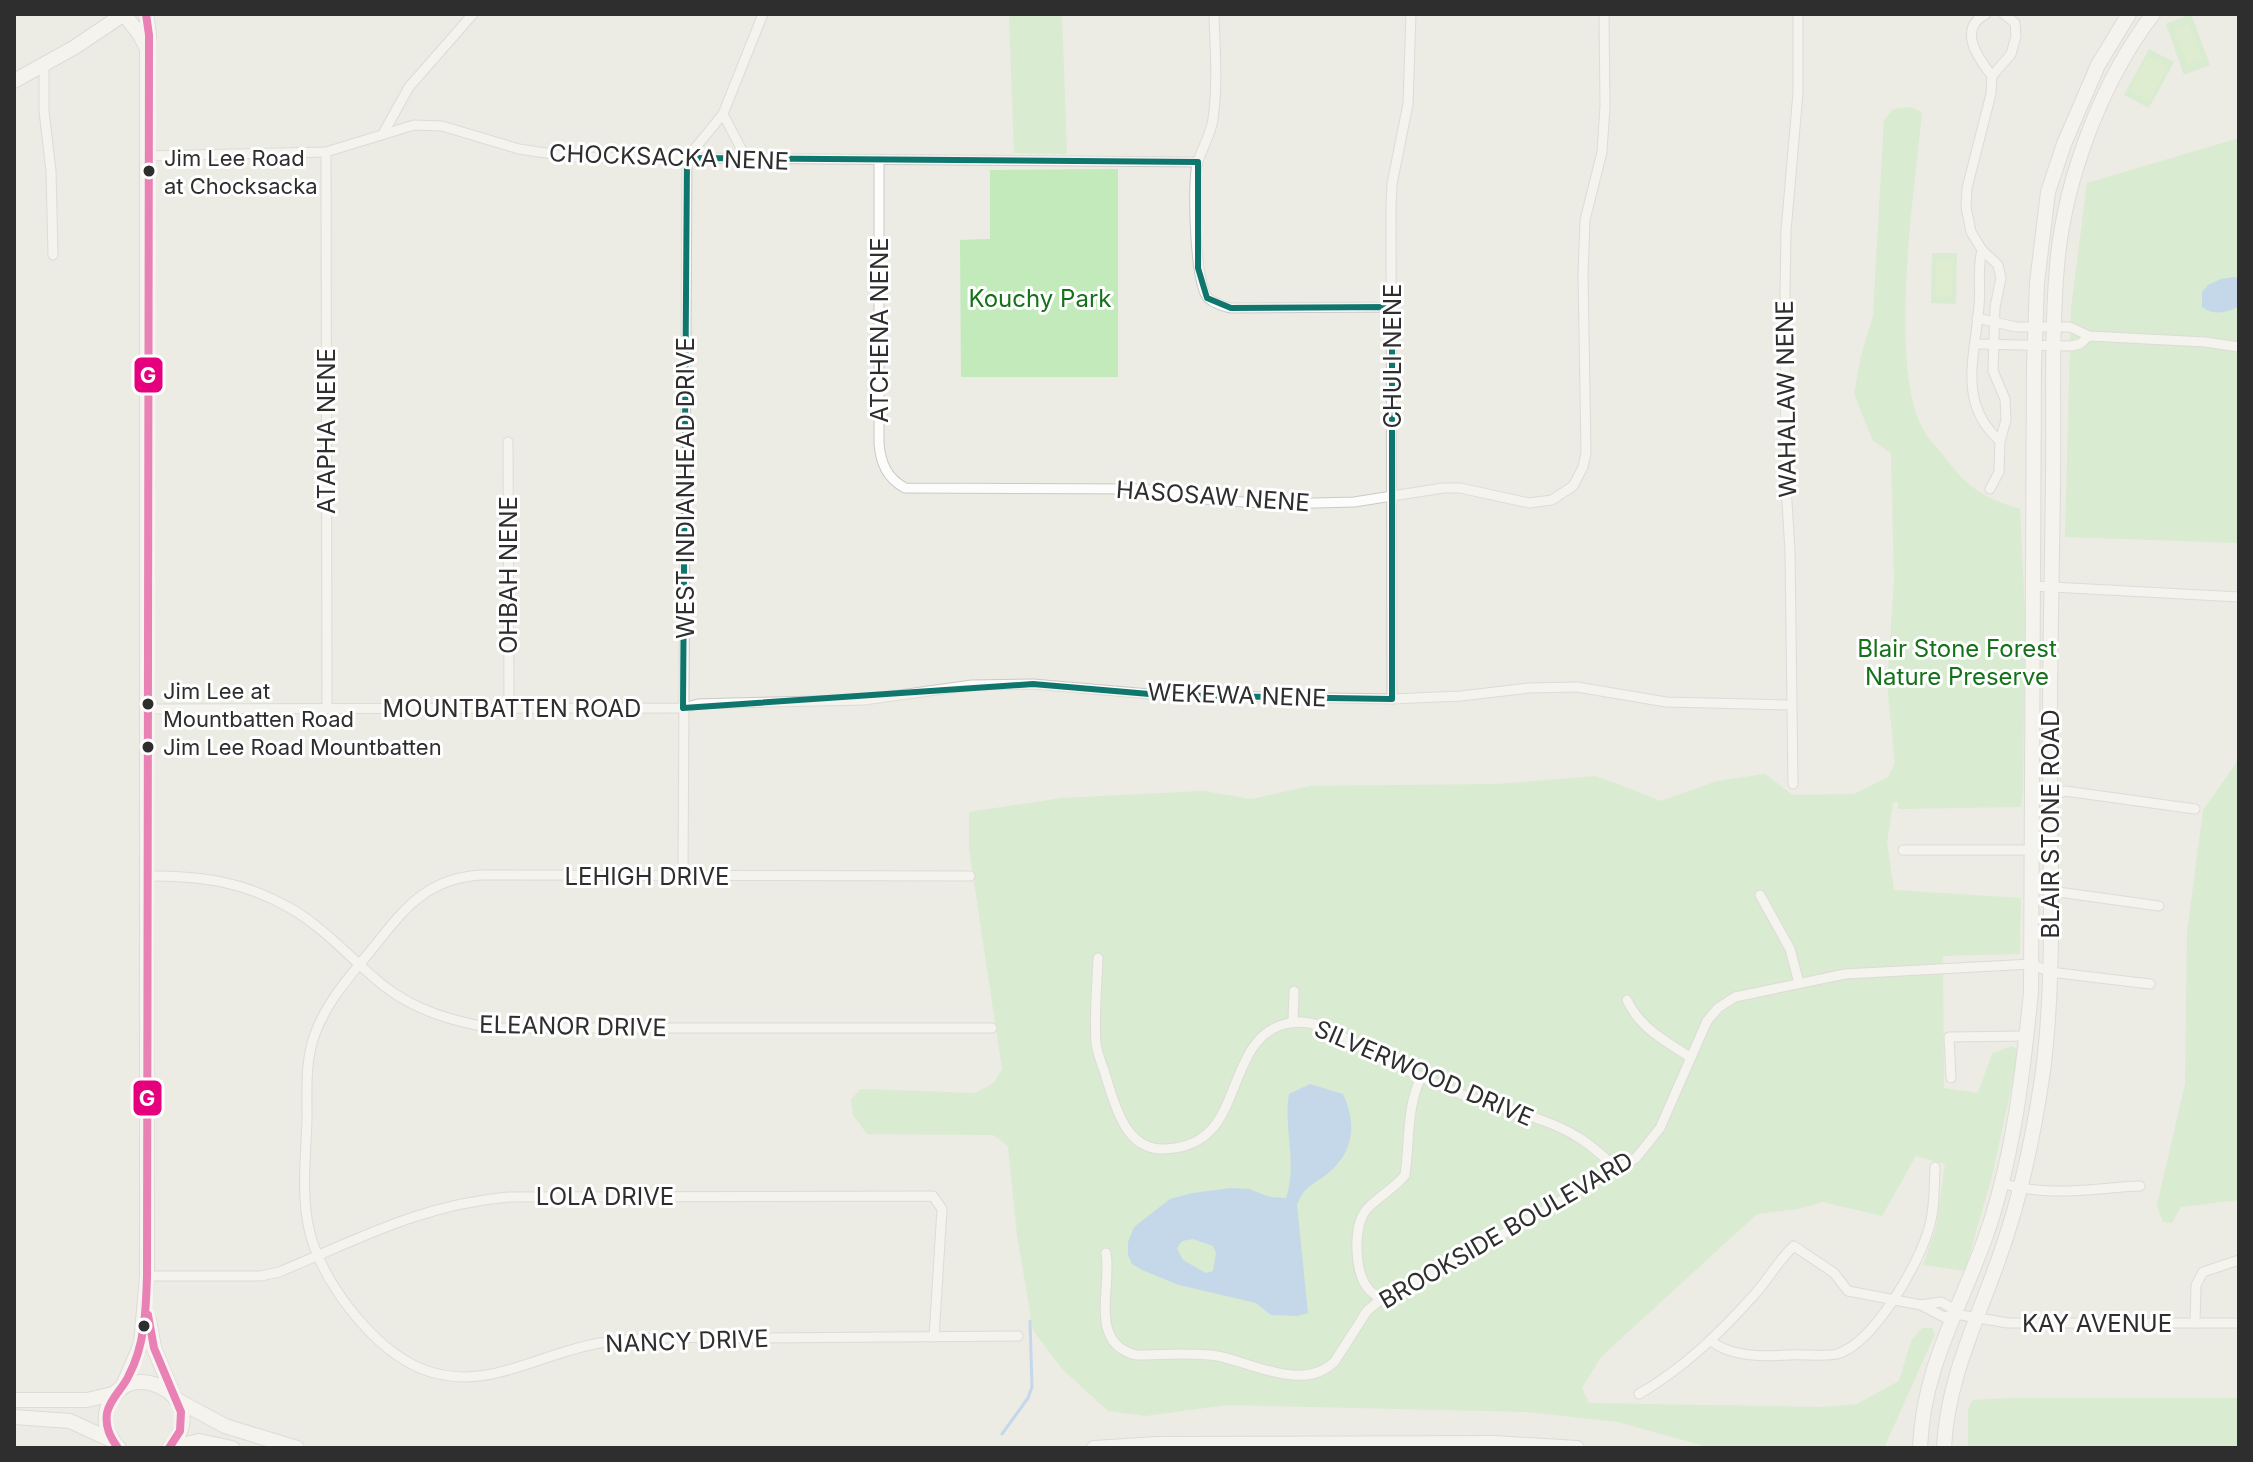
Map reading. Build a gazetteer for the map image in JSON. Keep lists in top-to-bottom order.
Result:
{
  "streets": {
    "main road": ["BLAIR STONE ROAD"],
    "street": [
      "CHOCKSACKA NENE",
      "ATCHENA NENE",
      "CHULI NENE",
      "WAHALAW NENE",
      "ATAPHA NENE",
      "WEST INDIANHEAD DRIVE",
      "HASOSAW NENE",
      "OHBAH NENE",
      "WEKEWA NENE",
      "MOUNTBATTEN ROAD",
      "LEHIGH DRIVE",
      "ELEANOR DRIVE",
      "SILVERWOOD DRIVE",
      "LOLA DRIVE",
      "BROOKSIDE BOULEVARD",
      "KAY AVENUE",
      "NANCY DRIVE"
    ]
  },
  "crossings": [
    ["CHOCKSACKA NENE", "ATCHENA NENE"],
    ["CHOCKSACKA NENE", "ATAPHA NENE"],
    ["CHOCKSACKA NENE", "WEST INDIANHEAD DRIVE"],
    ["ATCHENA NENE", "HASOSAW NENE"],
    ["CHULI NENE", "HASOSAW NENE"],
    ["CHULI NENE", "WEKEWA NENE"],
    ["WAHALAW NENE", "WEKEWA NENE"],
    ["ATAPHA NENE", "MOUNTBATTEN ROAD"],
    ["WEST INDIANHEAD DRIVE", "WEKEWA NENE"],
    ["WEST INDIANHEAD DRIVE", "MOUNTBATTEN ROAD"],
    ["WEST INDIANHEAD DRIVE", "LEHIGH DRIVE"],
    ["OHBAH NENE", "MOUNTBATTEN ROAD"],
    ["WEKEWA NENE", "MOUNTBATTEN ROAD"],
    ["BLAIR STONE ROAD", "BROOKSIDE BOULEVARD"],
    ["BLAIR STONE ROAD", "KAY AVENUE"],
    ["LEHIGH DRIVE", "ELEANOR DRIVE"],
    ["LEHIGH DRIVE", "LOLA DRIVE"],
    ["LEHIGH DRIVE", "NANCY DRIVE"],
    ["SILVERWOOD DRIVE", "BROOKSIDE BOULEVARD"],
    ["LOLA DRIVE", "NANCY DRIVE"]
  ],
  "parks": ["Kouchy Park", "Blair Stone Forest Nature Preserve"],
  "places": ["Jim Lee Road at Chocksacka", "Jim Lee at Mountbatten Road", "Jim Lee Road Mountbatten"],
  "lines": ["transit line G"]
}
